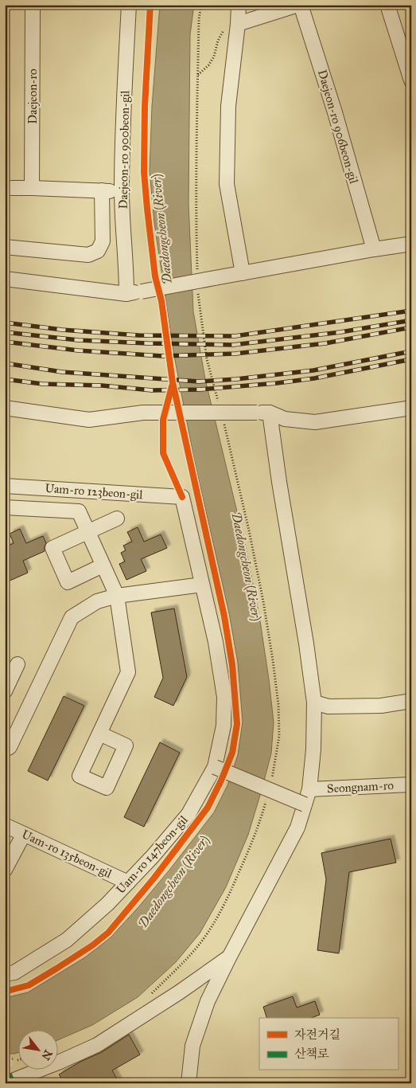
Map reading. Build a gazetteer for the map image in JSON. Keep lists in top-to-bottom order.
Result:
{
  "streets": {
    "street": [
      "Daejeon-ro",
      "Daejeon-ro 906beon-gil",
      "Daejeon-ro 900beon-gil",
      "Uam-ro 123beon-gil",
      "Seongnam-ro",
      "Uam-ro 135beon-gil",
      "Uam-ro 147beon-gil"
    ]
  },
  "crossings": [
    ["Uam-ro 123beon-gil", "Uam-ro 147beon-gil"],
    ["Uam-ro 135beon-gil", "Uam-ro 147beon-gil"]
  ],
  "water": ["Daedongcheon (River)"],
  "legend": ["자전거길", "산책로"],
  "north": "bottom right"
}
